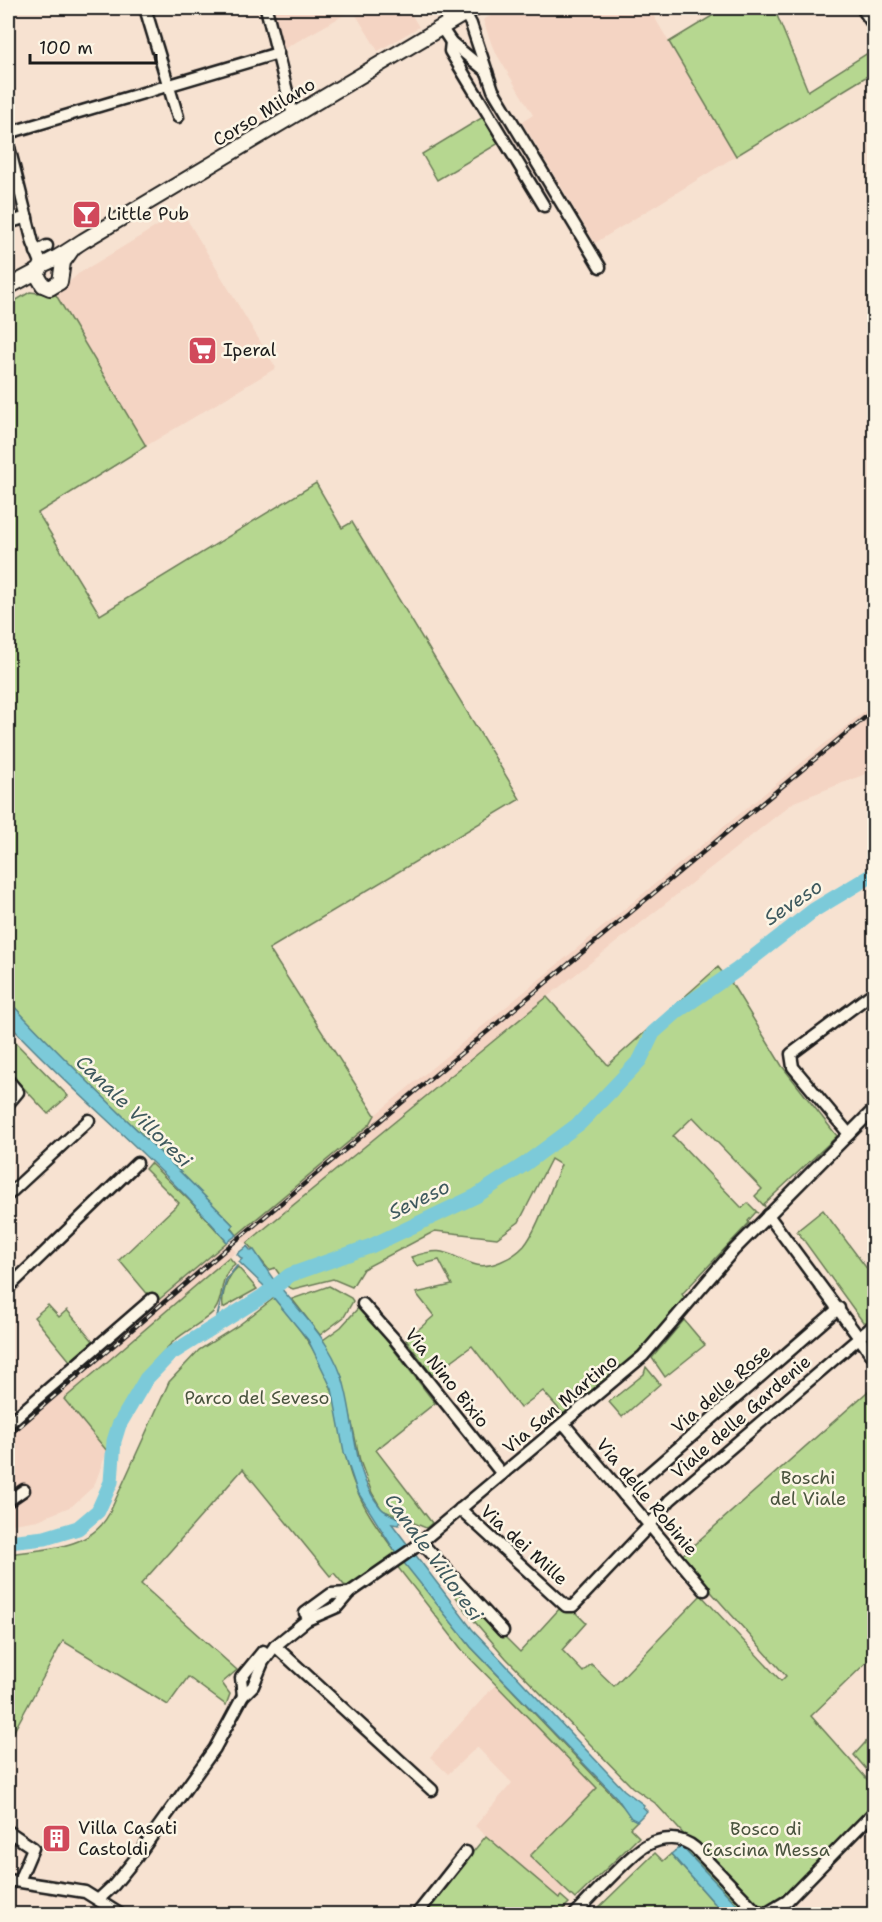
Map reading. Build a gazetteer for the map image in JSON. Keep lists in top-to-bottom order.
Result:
{
  "streets": {
    "main road": ["Corso Milano"],
    "street": [
      "Via Nino Bixio",
      "Via delle Rose",
      "Via San Martino",
      "Viale delle Gardenie",
      "Via delle Robinie",
      "Via dei Mille"
    ]
  },
  "crossings": [
    ["Via Nino Bixio", "Via San Martino"],
    ["Via delle Rose", "Via delle Robinie"],
    ["Via San Martino", "Via delle Robinie"],
    ["Via San Martino", "Via dei Mille"],
    ["Viale delle Gardenie", "Via delle Robinie"],
    ["Viale delle Gardenie", "Via dei Mille"]
  ],
  "water": ["Seveso", "Canale Villoresi"],
  "parks": ["Parco del Seveso", "Boschi del Viale", "Bosco di Cascina Messa"],
  "places": {
    "bar": ["Little Pub"],
    "supermarket": ["Iperal"],
    "building": ["Villa Casati Castoldi"]
  },
  "scale_bar": "100 m"
}
